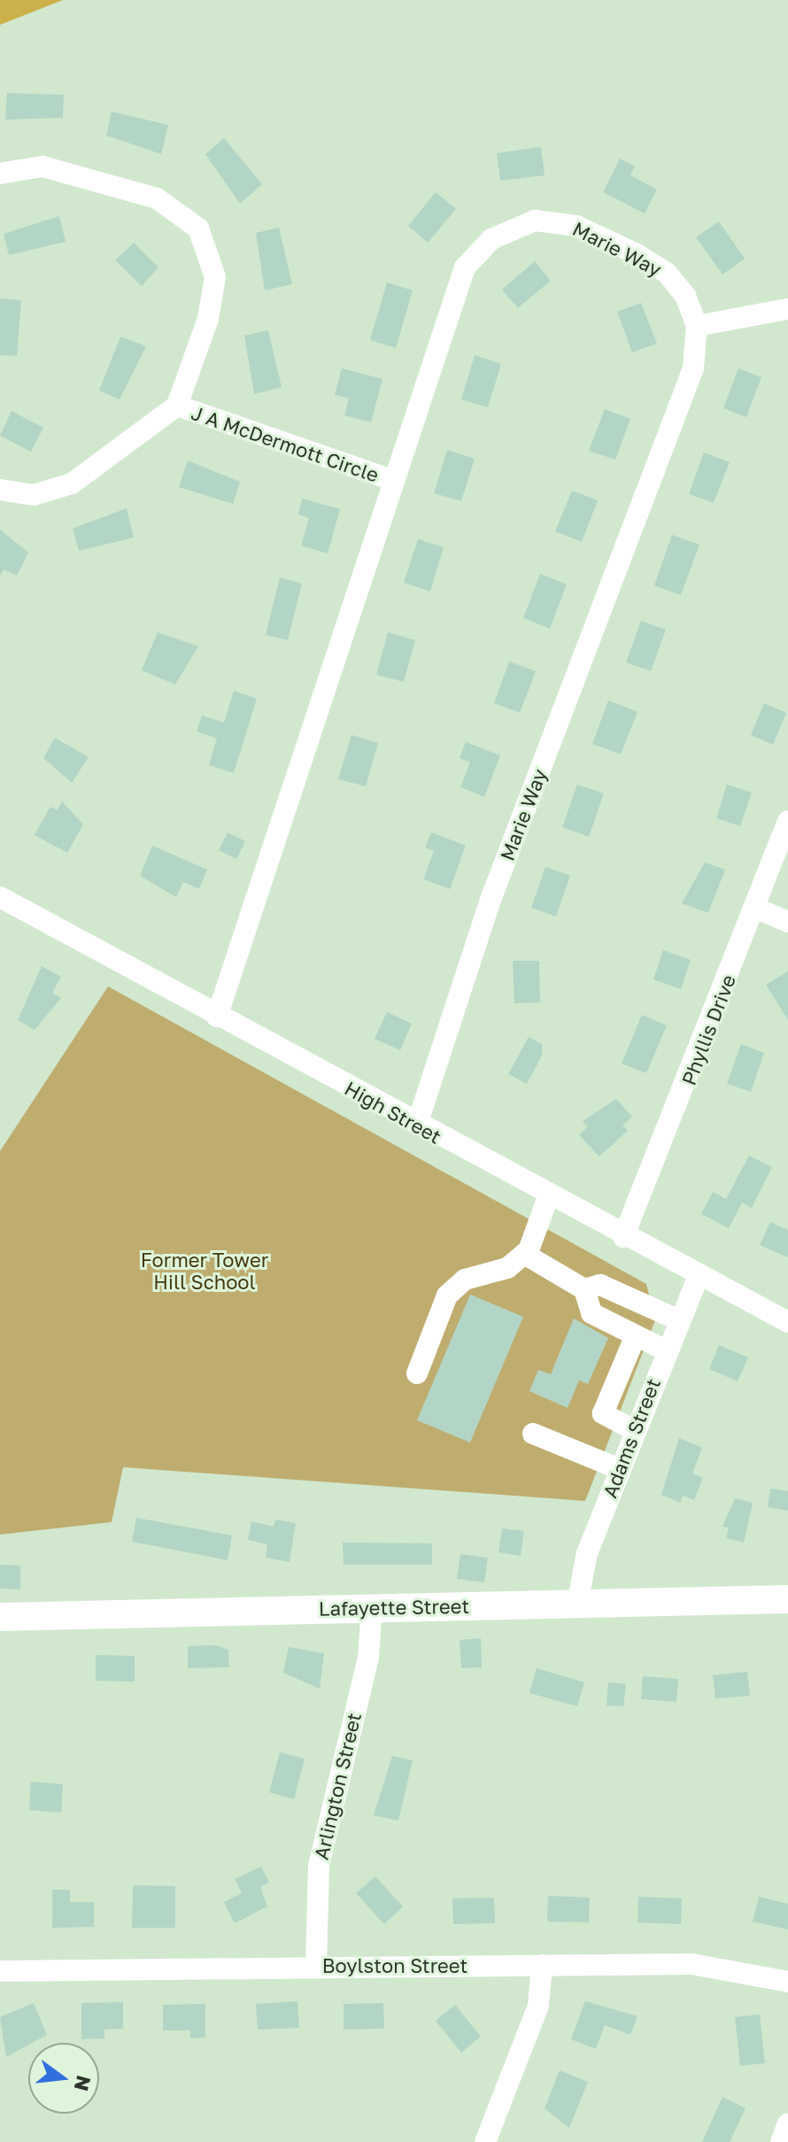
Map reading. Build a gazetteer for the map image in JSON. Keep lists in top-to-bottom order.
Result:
{
  "streets": {
    "main road": ["Lafayette Street"],
    "street": [
      "Marie Way",
      "J A McDermott Circle",
      "Phyllis Drive",
      "High Street",
      "Adams Street",
      "Arlington Street",
      "Boylston Street"
    ]
  },
  "crossings": [
    ["Marie Way", "J A McDermott Circle"],
    ["Marie Way", "High Street"],
    ["Phyllis Drive", "High Street"],
    ["High Street", "Adams Street"],
    ["Adams Street", "Lafayette Street"],
    ["Lafayette Street", "Arlington Street"],
    ["Arlington Street", "Boylston Street"]
  ],
  "parks": ["Former Tower Hill School"],
  "north": "right"
}
